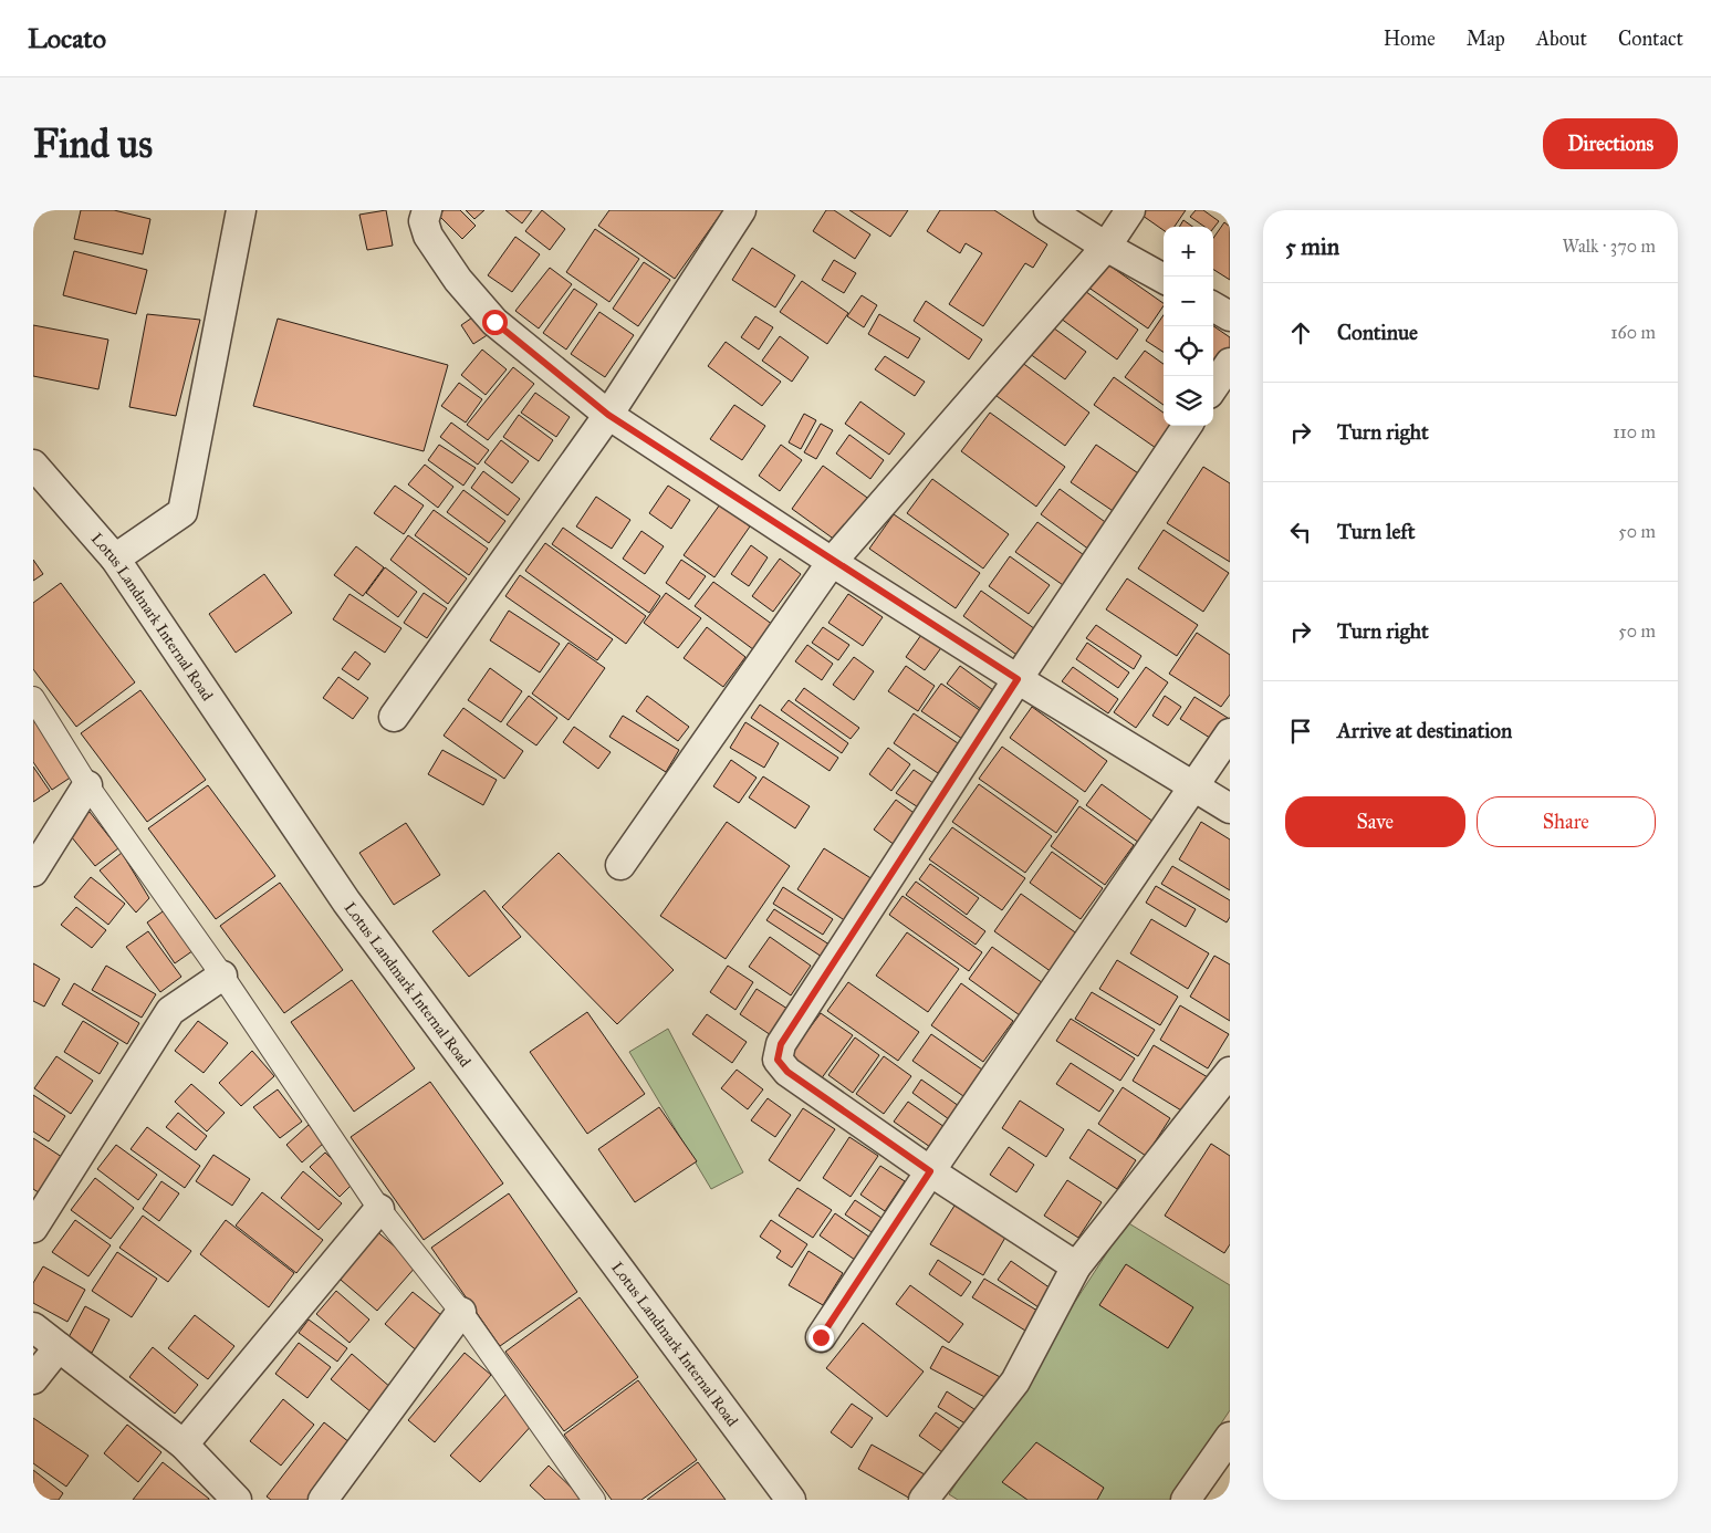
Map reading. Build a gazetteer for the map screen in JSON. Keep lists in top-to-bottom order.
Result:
{
  "streets": {
    "street": ["Lotus Landmark Internal Road"]
  },
  "page": {
    "header": "Locato",
    "nav": [
      "Home",
      "Map",
      "About",
      "Contact"
    ],
    "buttons": [
      "Directions",
      ["Save", "Share"]
    ],
    "title": "Find us",
    "heading": ["5 min", "Walk · 370 m"],
    "map_buttons": ["+", "−"],
    "list": [
      ["Continue", "160 m"],
      ["Turn right", "110 m"],
      ["Turn left", "50 m"],
      ["Turn right", "50 m"],
      "Arrive at destination"
    ]
  }
}
